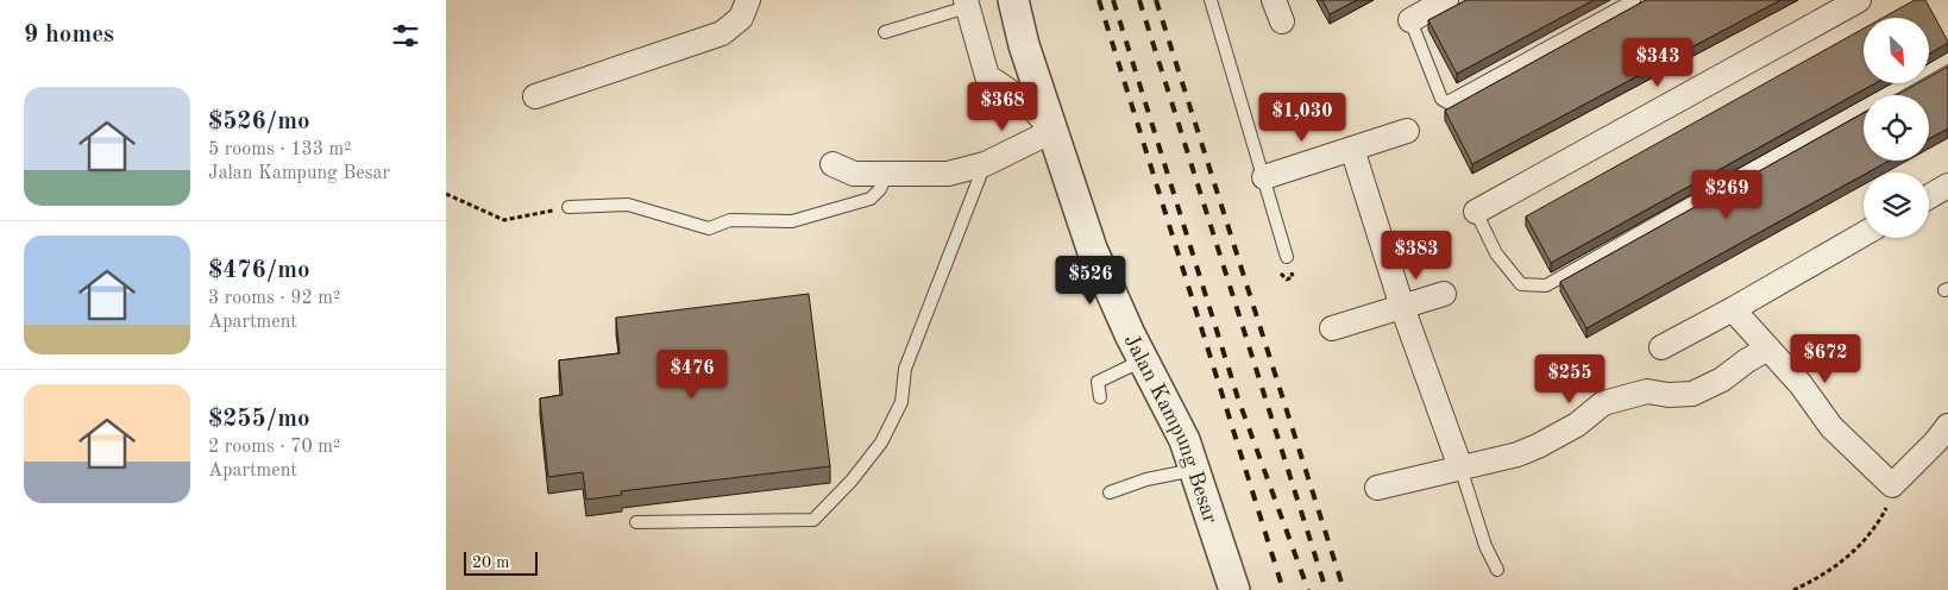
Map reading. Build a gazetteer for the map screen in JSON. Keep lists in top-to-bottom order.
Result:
{
  "streets": {
    "street": ["Jalan Kampung Besar"]
  },
  "scale_bar": "20 m",
  "north": "bottom right",
  "page": {
    "heading": "9 homes",
    "price": [
      "$343",
      "$368",
      "$1,030",
      "$269",
      "$383",
      "$526",
      "$672",
      "$476",
      "$255"
    ],
    "list": [
      {
        "name": "$526/mo",
        "note": "5 rooms · 133 m² · Jalan Kampung Besar"
      },
      {
        "name": "$476/mo",
        "note": "3 rooms · 92 m² · Apartment"
      },
      {
        "name": "$255/mo",
        "note": "2 rooms · 70 m² · Apartment"
      }
    ],
    "scale": "20 m"
  }
}
